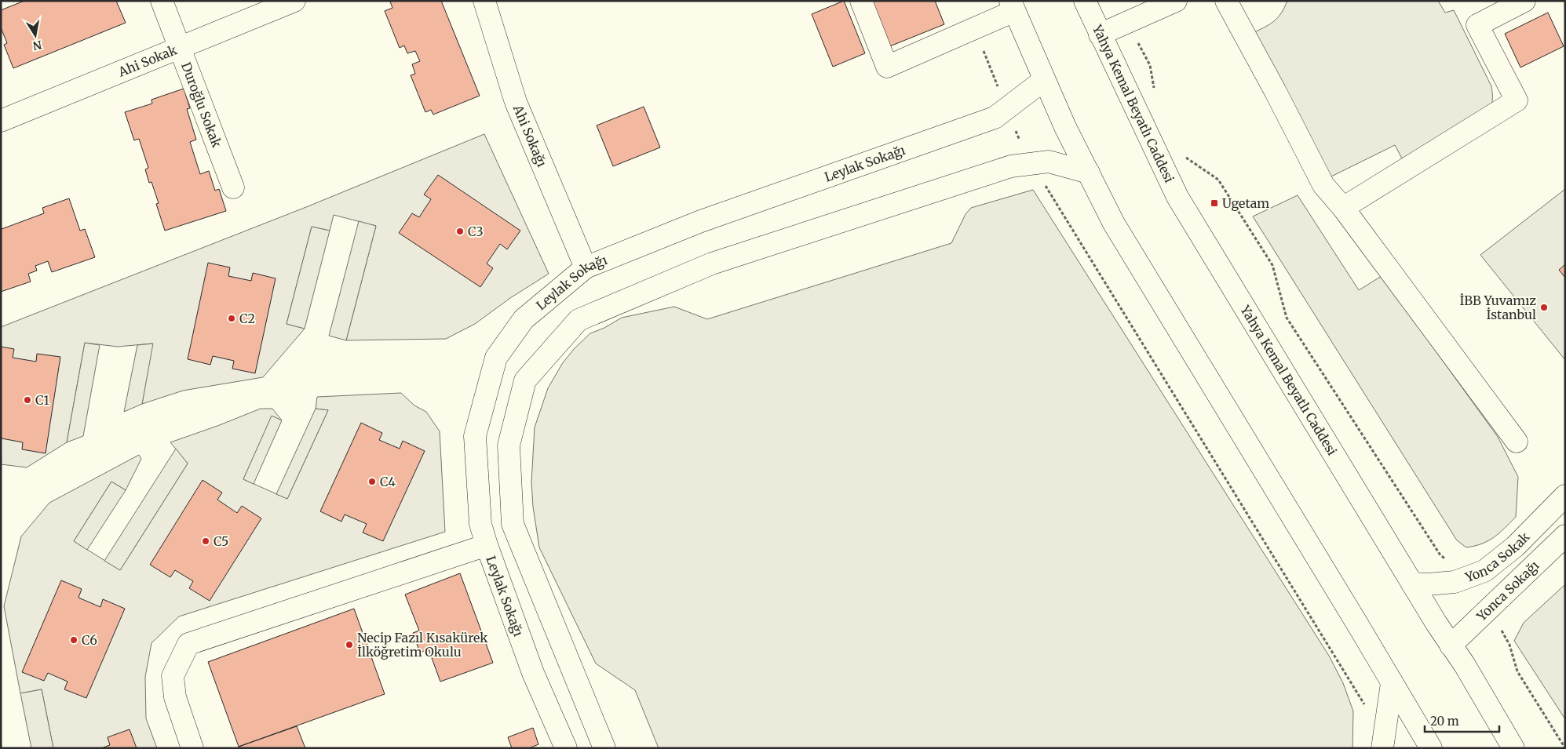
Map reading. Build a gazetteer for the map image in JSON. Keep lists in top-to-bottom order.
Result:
{
  "streets": {
    "street": [
      "Ahi Sokak",
      "Yahya Kemal Beyatlı Caddesi",
      "Duroğlu Sokak",
      "Ahi Sokağı",
      "Leylak Sokağı",
      "Yonca Sokak",
      "Yonca Sokağı"
    ]
  },
  "crossings": [
    ["Ahi Sokak", "Duroğlu Sokak"],
    ["Yahya Kemal Beyatlı Caddesi", "Yonca Sokak"],
    ["Yahya Kemal Beyatlı Caddesi", "Yonca Sokağı"],
    ["Ahi Sokağı", "Leylak Sokağı"]
  ],
  "places": {
    "transit": ["Ugetam"],
    "other": [
      "C3",
      "İBB Yuvamız İstanbul",
      "C2",
      "C1",
      "C4",
      "C5",
      "C6",
      "Necip Fazıl Kısakürek İlköğretim Okulu"
    ]
  },
  "scale_bar": "20 m",
  "north": "bottom"
}
